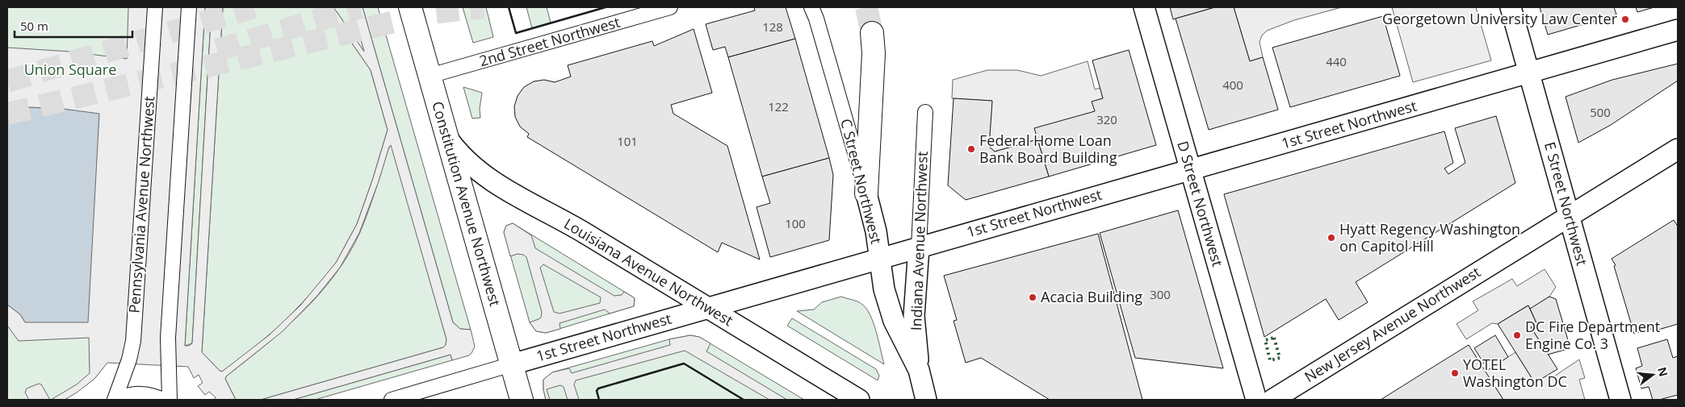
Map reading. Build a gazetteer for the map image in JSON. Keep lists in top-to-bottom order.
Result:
{
  "streets": {
    "main road": ["Constitution Avenue Northwest"],
    "street": [
      "2nd Street Northwest",
      "1st Street Northwest",
      "C Street Northwest",
      "D Street Northwest",
      "E Street Northwest",
      "Pennsylvania Avenue Northwest",
      "Indiana Avenue Northwest",
      "Louisiana Avenue Northwest",
      "New Jersey Avenue Northwest"
    ]
  },
  "crossings": [
    ["2nd Street Northwest", "Constitution Avenue Northwest"],
    ["1st Street Northwest", "C Street Northwest"],
    ["1st Street Northwest", "Constitution Avenue Northwest"],
    ["1st Street Northwest", "D Street Northwest"],
    ["1st Street Northwest", "E Street Northwest"],
    ["1st Street Northwest", "Indiana Avenue Northwest"],
    ["1st Street Northwest", "Louisiana Avenue Northwest"],
    ["C Street Northwest", "Indiana Avenue Northwest"],
    ["Constitution Avenue Northwest", "Louisiana Avenue Northwest"],
    ["E Street Northwest", "New Jersey Avenue Northwest"]
  ],
  "parks": ["Union Square"],
  "places": [
    "Georgetown University Law Center",
    "Federal Home Loan Bank Board Building",
    "Hyatt Regency Washington on Capitol Hill",
    "Acacia Building",
    "DC Fire Department Engine Co. 3",
    "YOTEL Washington DC"
  ],
  "house_numbers": [
    "128",
    "440",
    "400",
    "122",
    "500",
    "320",
    "101",
    "100",
    "300"
  ],
  "scale_bar": "50 m",
  "north": "right"
}
